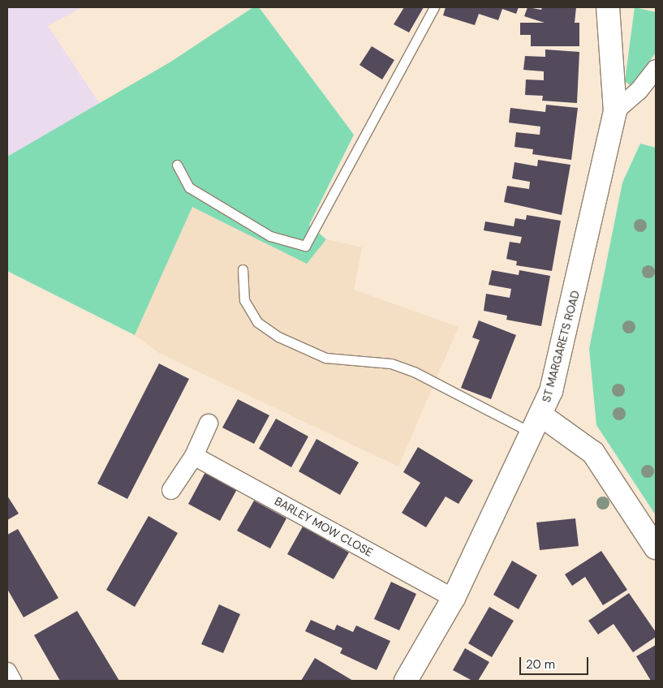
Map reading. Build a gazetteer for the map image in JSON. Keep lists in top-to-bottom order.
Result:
{
  "streets": {
    "street": ["ST MARGARETS ROAD", "BARLEY MOW CLOSE"]
  },
  "crossings": [
    ["ST MARGARETS ROAD", "BARLEY MOW CLOSE"]
  ],
  "scale_bar": "20 m"
}
